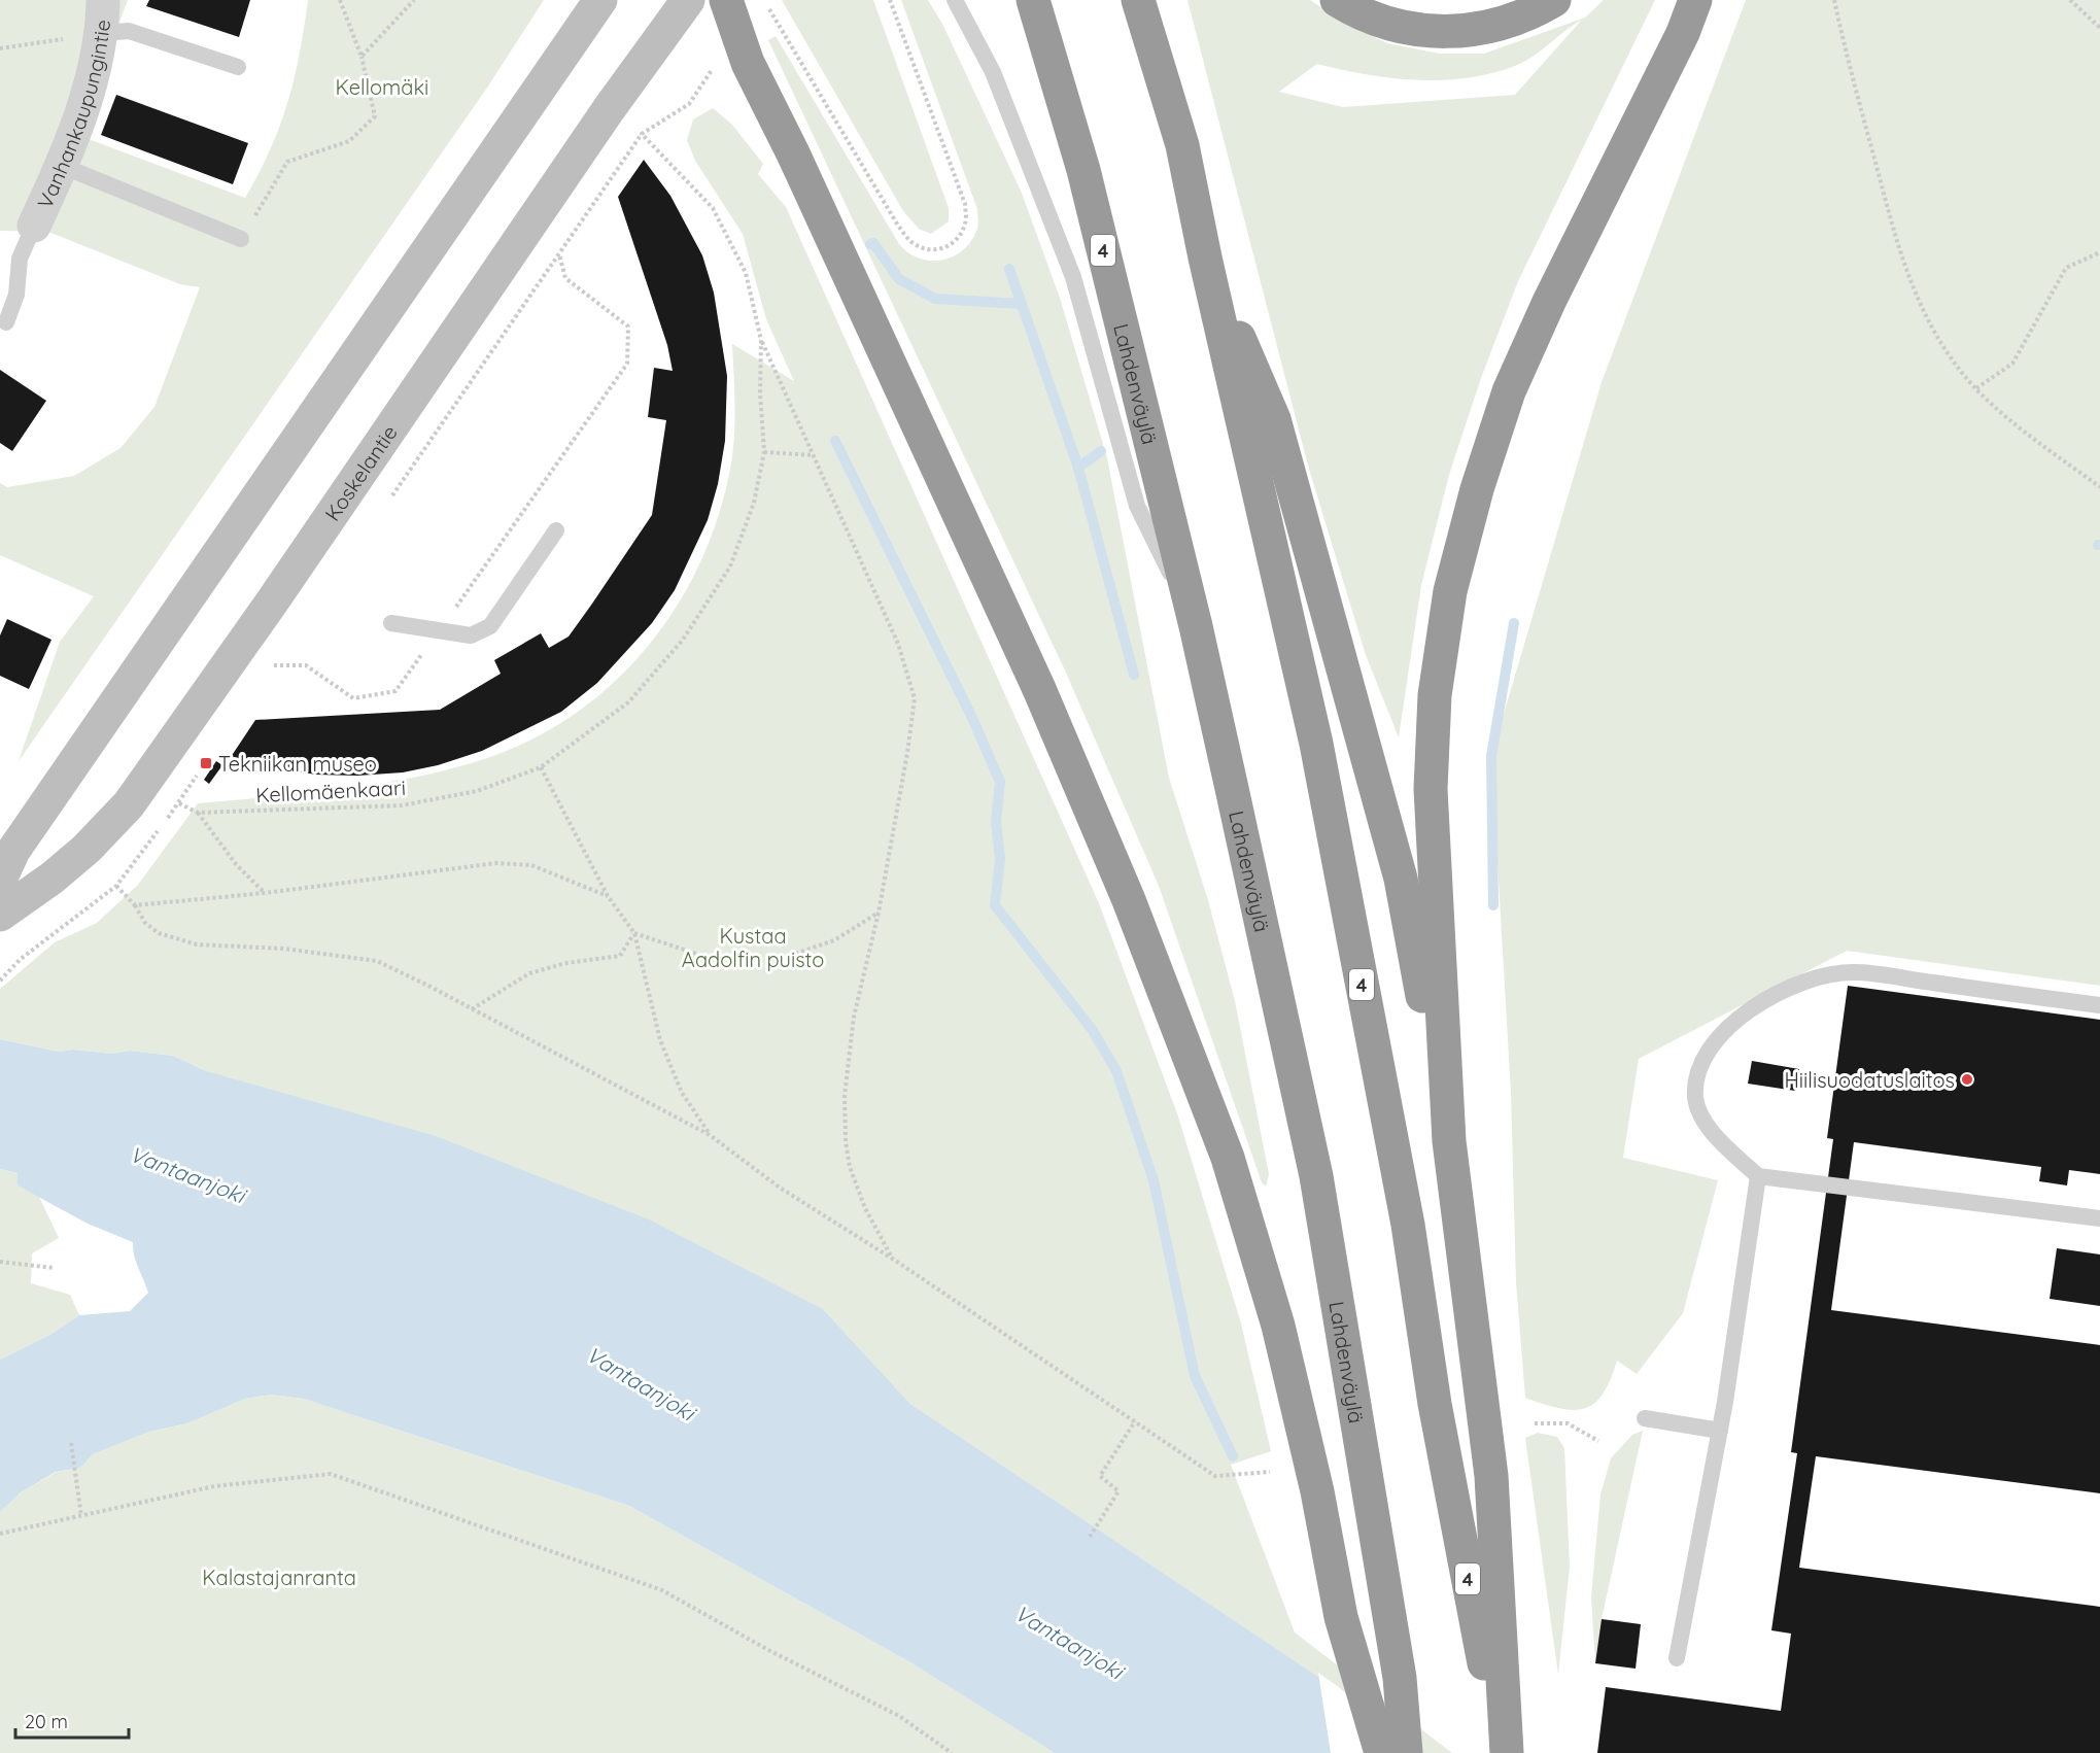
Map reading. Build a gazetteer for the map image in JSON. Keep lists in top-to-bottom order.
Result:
{
  "streets": {
    "highway": ["4", "Lahdenväylä"],
    "main road": ["Koskelantie"],
    "street": ["Vanhankaupungintie"],
    "path": ["Kellomäenkaari"]
  },
  "water": ["Vantaanjoki"],
  "parks": ["Kellomäki", "Kustaa Aadolfin puisto", "Kalastajanranta"],
  "places": {
    "transit": ["Tekniikan museo"],
    "other": ["Hiilisuodatuslaitos"]
  },
  "scale_bar": "20 m"
}
